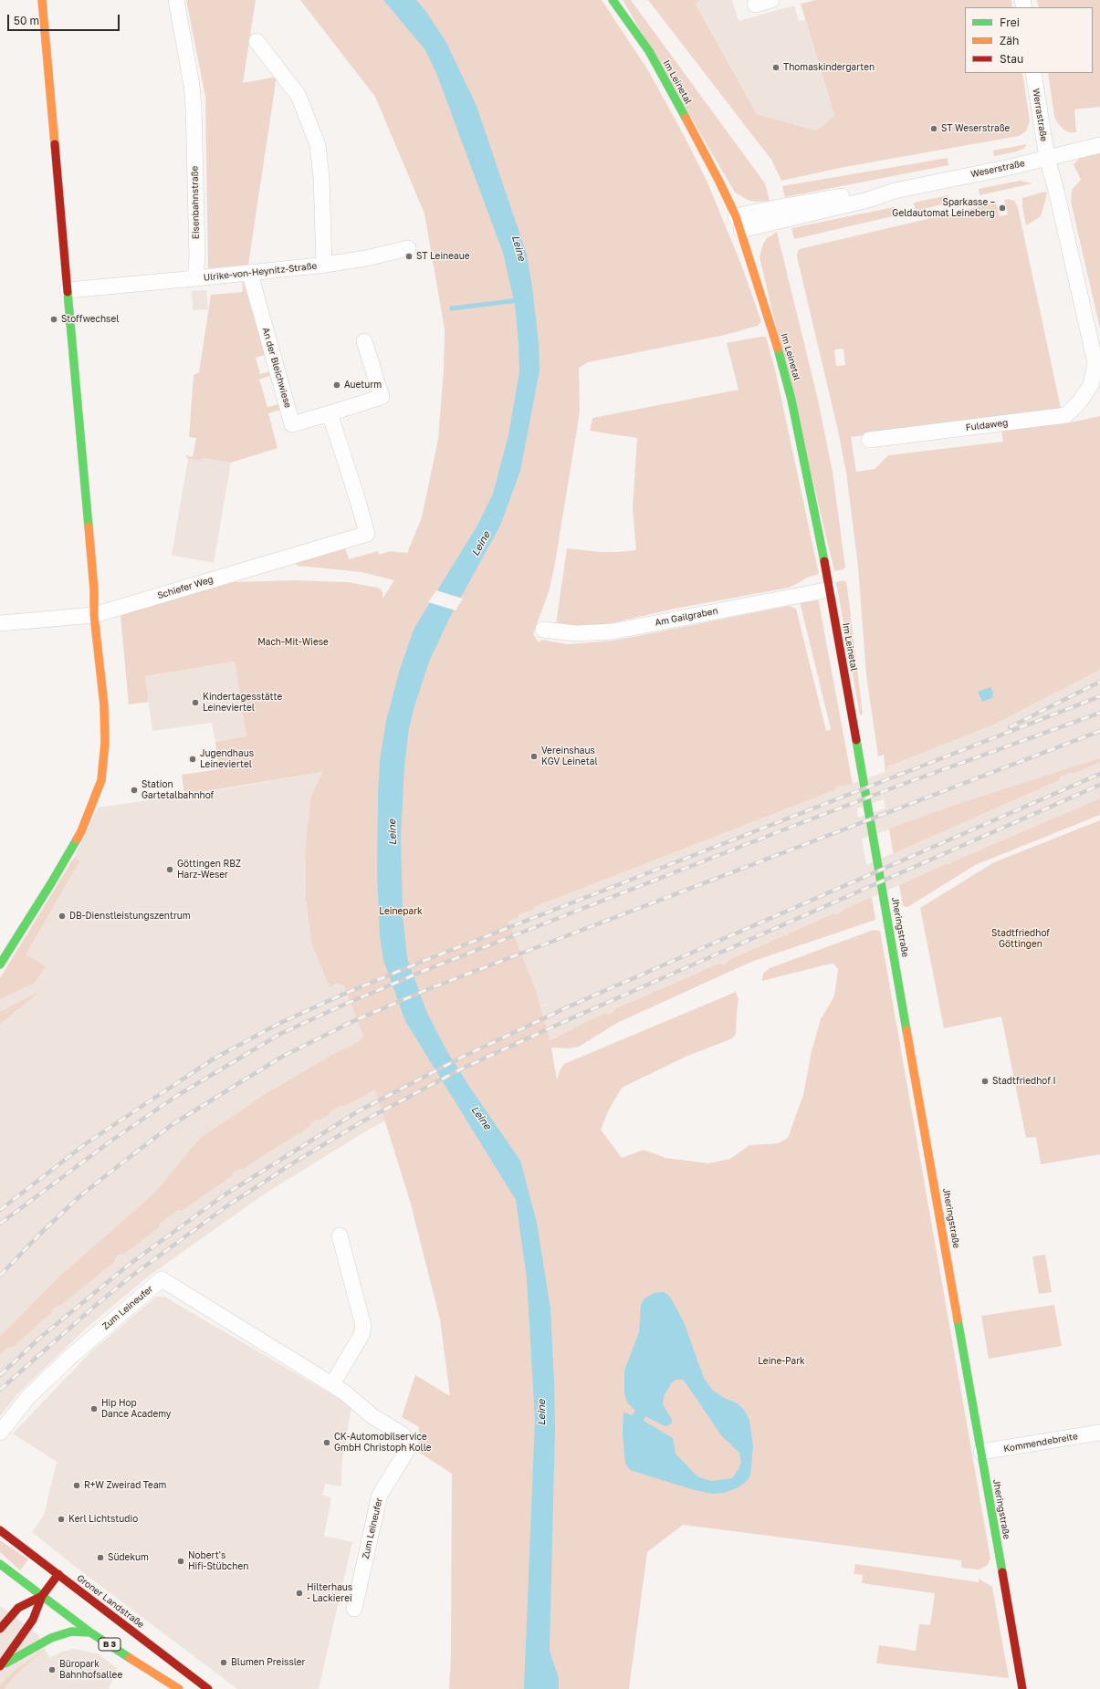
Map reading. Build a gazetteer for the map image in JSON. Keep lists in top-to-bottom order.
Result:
{
  "streets": {
    "main road": [
      "Im Leinetal",
      "Jheringstraße",
      "Groner Landstraße",
      "B 3"
    ],
    "street": [
      "Werrastraße",
      "Weserstraße",
      "Eisenbahnstraße",
      "Ulrike-von-Heynitz-Straße",
      "An der Bleichwiese",
      "Fuldaweg",
      "Schiefer Weg",
      "Am Gailgraben",
      "Zum Leineufer",
      "Kommendebreite"
    ]
  },
  "crossings": [
    ["Im Leinetal", "Weserstraße"],
    ["Im Leinetal", "Am Gailgraben"],
    ["Im Leinetal", "Jheringstraße"],
    ["Werrastraße", "Weserstraße"],
    ["Werrastraße", "Fuldaweg"],
    ["Weserstraße", "Fuldaweg"],
    ["Eisenbahnstraße", "Ulrike-von-Heynitz-Straße"],
    ["Ulrike-von-Heynitz-Straße", "An der Bleichwiese"],
    ["An der Bleichwiese", "Schiefer Weg"],
    ["Jheringstraße", "Kommendebreite"]
  ],
  "water": ["Leine"],
  "parks": [
    "Mach-Mit-Wiese",
    "Leinepark",
    "Stadtfriedhof Göttingen",
    "Leine-Park"
  ],
  "places": [
    "Thomaskindergarten",
    "ST Weserstraße",
    "Sparkasse – Geldautomat Leineberg",
    "ST Leineaue",
    "Stoffwechsel",
    "Aueturm",
    "Kindertagesstätte Leineviertel",
    "Vereinshaus KGV Leinetal",
    "Jugendhaus Leineviertel",
    "Station Gartetalbahnhof",
    "Göttingen RBZ Harz-Weser",
    "DB-Dienstleistungszentrum",
    "Stadtfriedhof I",
    "Hip Hop Dance Academy",
    "CK-Automobilservice GmbH Christoph Kolle",
    "R+W Zweirad Team",
    "Kerl Lichtstudio",
    "Südekum",
    "Nobert's Hifi-Stübchen",
    "Hilterhaus - Lackierei",
    "Blumen Preissler",
    "Büropark Bahnhofsallee"
  ],
  "legend": ["Frei", "Zäh", "Stau"],
  "scale_bar": "50 m"
}
